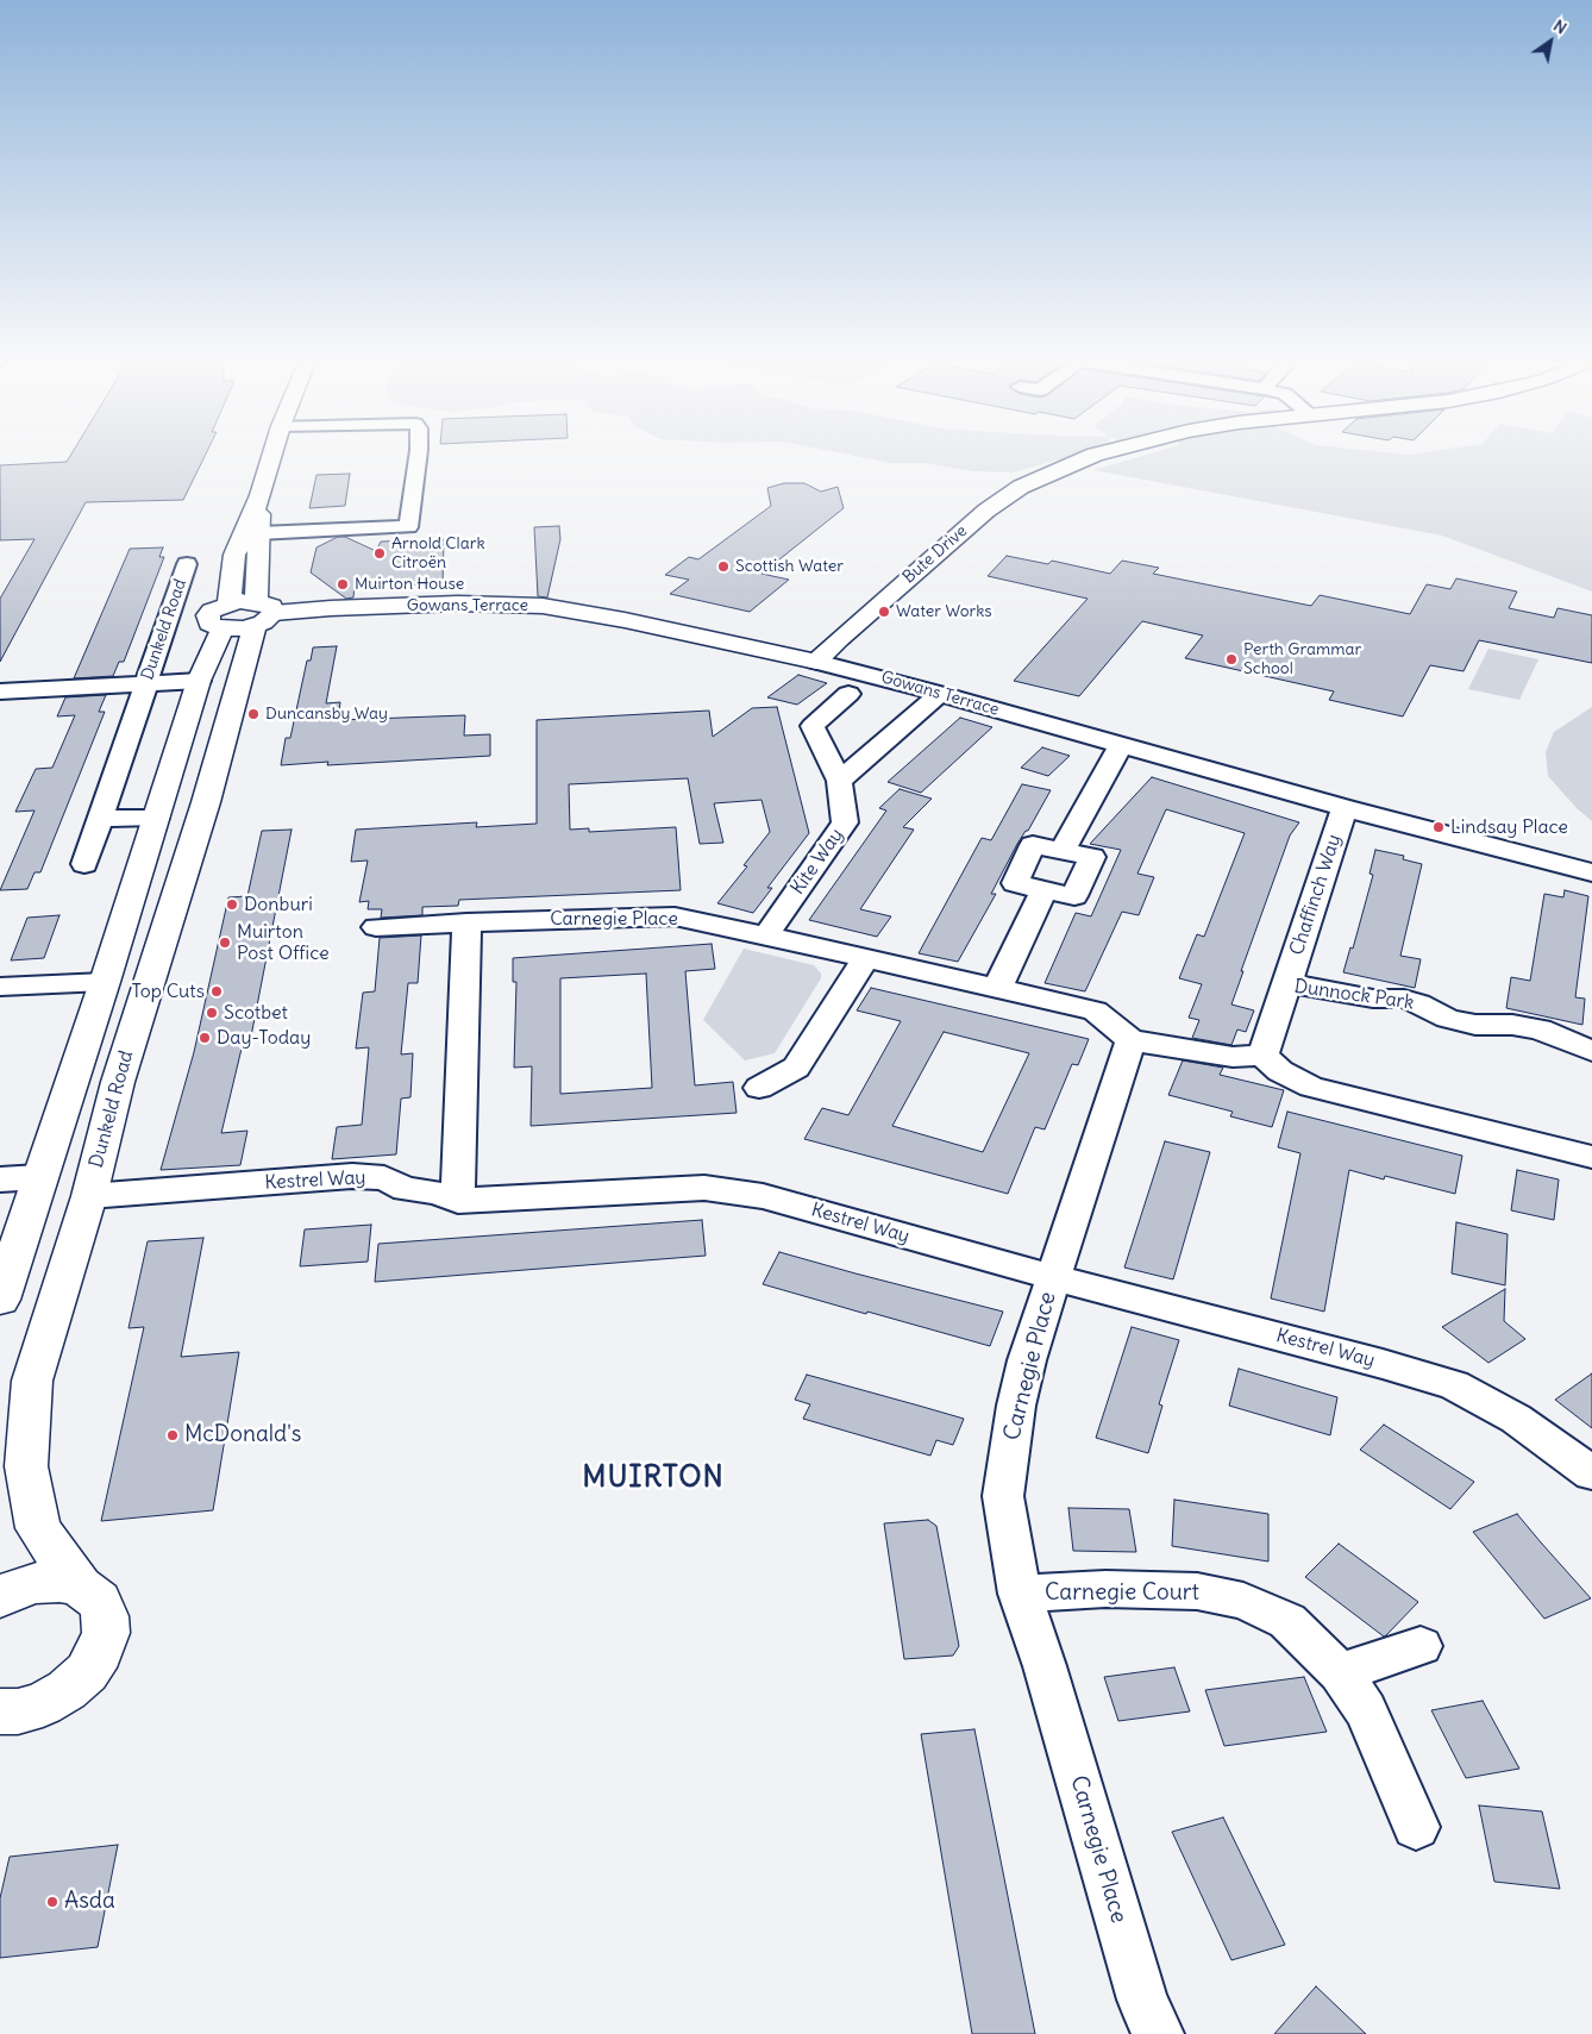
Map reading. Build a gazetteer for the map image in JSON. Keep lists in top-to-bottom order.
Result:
{
  "streets": {
    "main road": ["Bute Drive", "Gowans Terrace", "Dunkeld Road"],
    "street": [
      "Kite Way",
      "Chaffinch Way",
      "Carnegie Place",
      "Dunnock Park",
      "Kestrel Way",
      "Carnegie Court"
    ]
  },
  "crossings": [
    ["Bute Drive", "Gowans Terrace"],
    ["Gowans Terrace", "Dunkeld Road"],
    ["Gowans Terrace", "Chaffinch Way"],
    ["Dunkeld Road", "Kestrel Way"],
    ["Kite Way", "Carnegie Place"],
    ["Chaffinch Way", "Dunnock Park"],
    ["Carnegie Place", "Kestrel Way"],
    ["Carnegie Place", "Carnegie Court"]
  ],
  "districts": ["MUIRTON"],
  "places": [
    "Arnold Clark Citroën",
    "Scottish Water",
    "Muirton House",
    "Water Works",
    "Perth Grammar School",
    "Duncansby Way",
    "Lindsay Place",
    "Donburi",
    "Muirton Post Office",
    "Top Cuts",
    "Scotbet",
    "Day-Today",
    "McDonald's",
    "Asda"
  ],
  "north": "top right"
}
